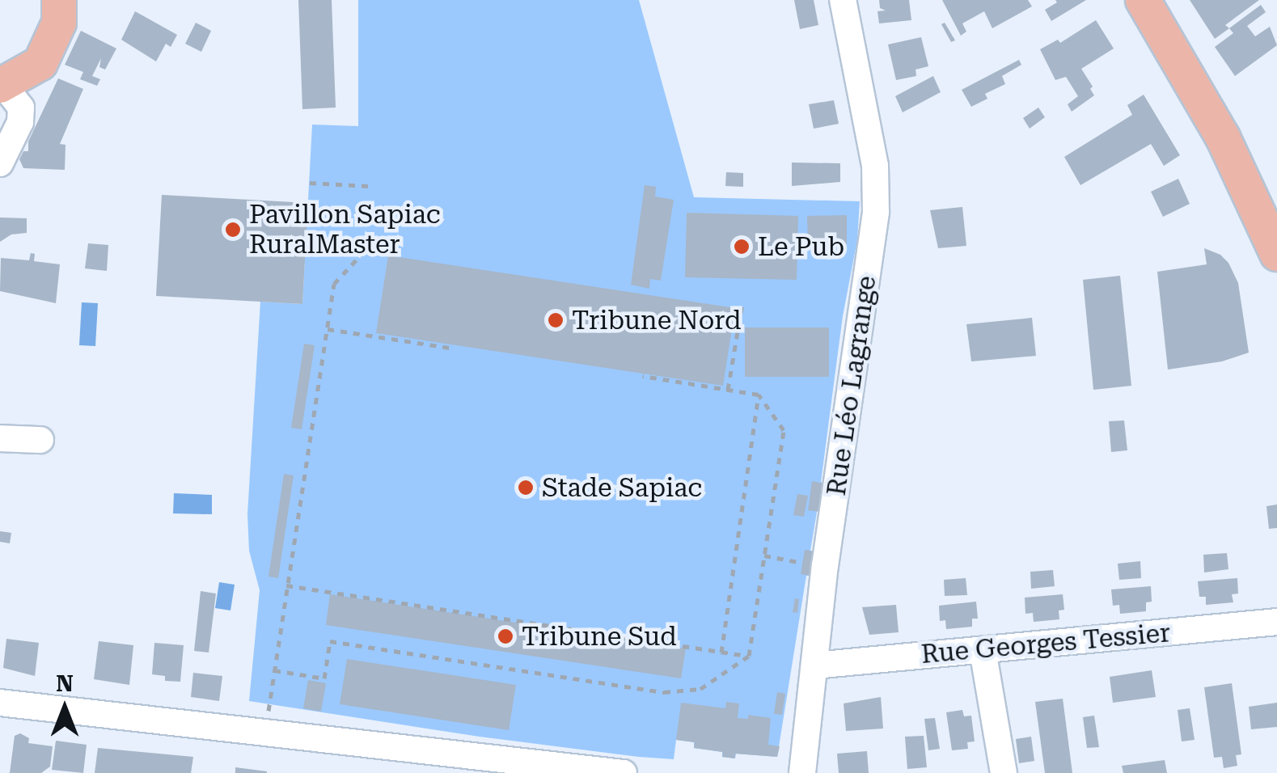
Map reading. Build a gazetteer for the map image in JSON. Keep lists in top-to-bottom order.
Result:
{
  "streets": {
    "street": ["Rue Léo Lagrange", "Rue Georges Tessier"]
  },
  "crossings": [
    ["Rue Léo Lagrange", "Rue Georges Tessier"]
  ],
  "places": [
    "Pavillon Sapiac RuralMaster",
    "Le Pub",
    "Tribune Nord",
    "Stade Sapiac",
    "Tribune Sud"
  ],
  "north": "top"
}
